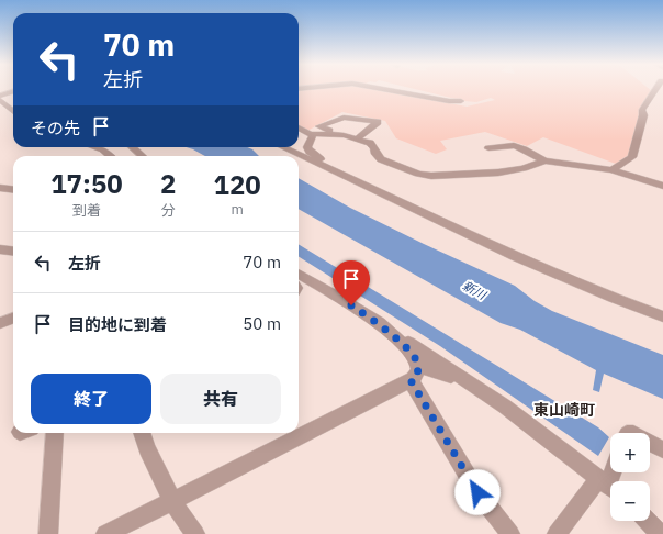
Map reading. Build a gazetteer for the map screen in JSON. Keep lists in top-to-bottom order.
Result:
{
  "districts": ["東山崎町"],
  "water": ["新川"],
  "page": {
    "turn": ["70 m", "左折"],
    "then": "その先",
    "eta": [
      "17:50",
      "到着",
      "2",
      "分",
      "120",
      "m"
    ],
    "list": [
      {
        "name": "左折",
        "value": "70 m"
      },
      {
        "name": "目的地に到着",
        "value": "50 m"
      }
    ],
    "buttons": ["終了", "共有"],
    "map_buttons": ["+", "−"]
  }
}
